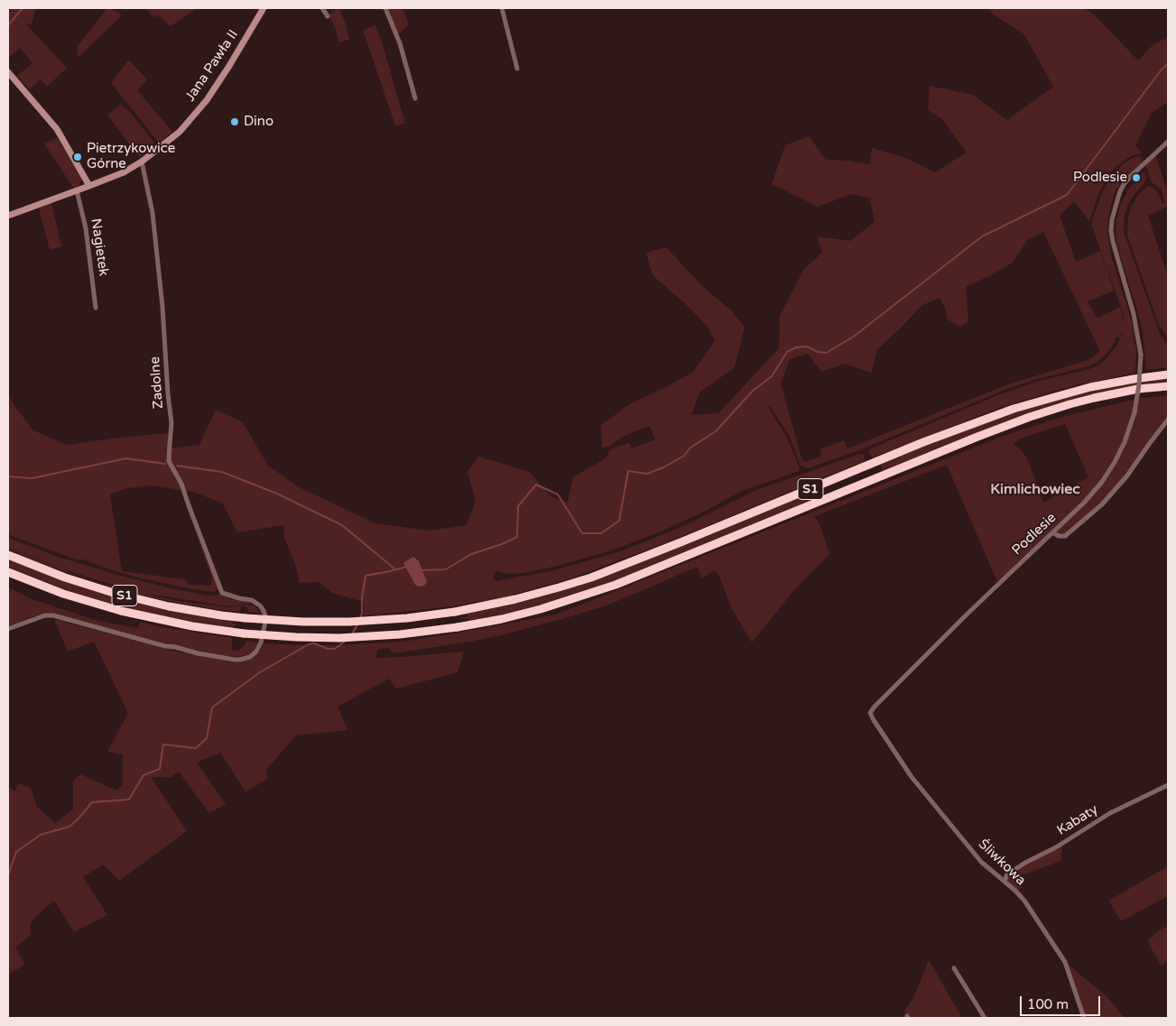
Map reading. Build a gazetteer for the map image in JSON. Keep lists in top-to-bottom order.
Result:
{
  "streets": {
    "highway": ["S1"],
    "street": [
      "Jana Pawła II",
      "Nagietek",
      "Zadolne",
      "Podlesie",
      "Kabaty",
      "Śliwkowa"
    ]
  },
  "crossings": [
    ["Jana Pawła II", "Nagietek"],
    ["Jana Pawła II", "Zadolne"],
    ["Podlesie", "Śliwkowa"],
    ["Kabaty", "Śliwkowa"]
  ],
  "districts": ["Kimlichowiec"],
  "places": ["Dino", "Pietrzykowice Górne", "Podlesie"],
  "scale_bar": "100 m"
}
